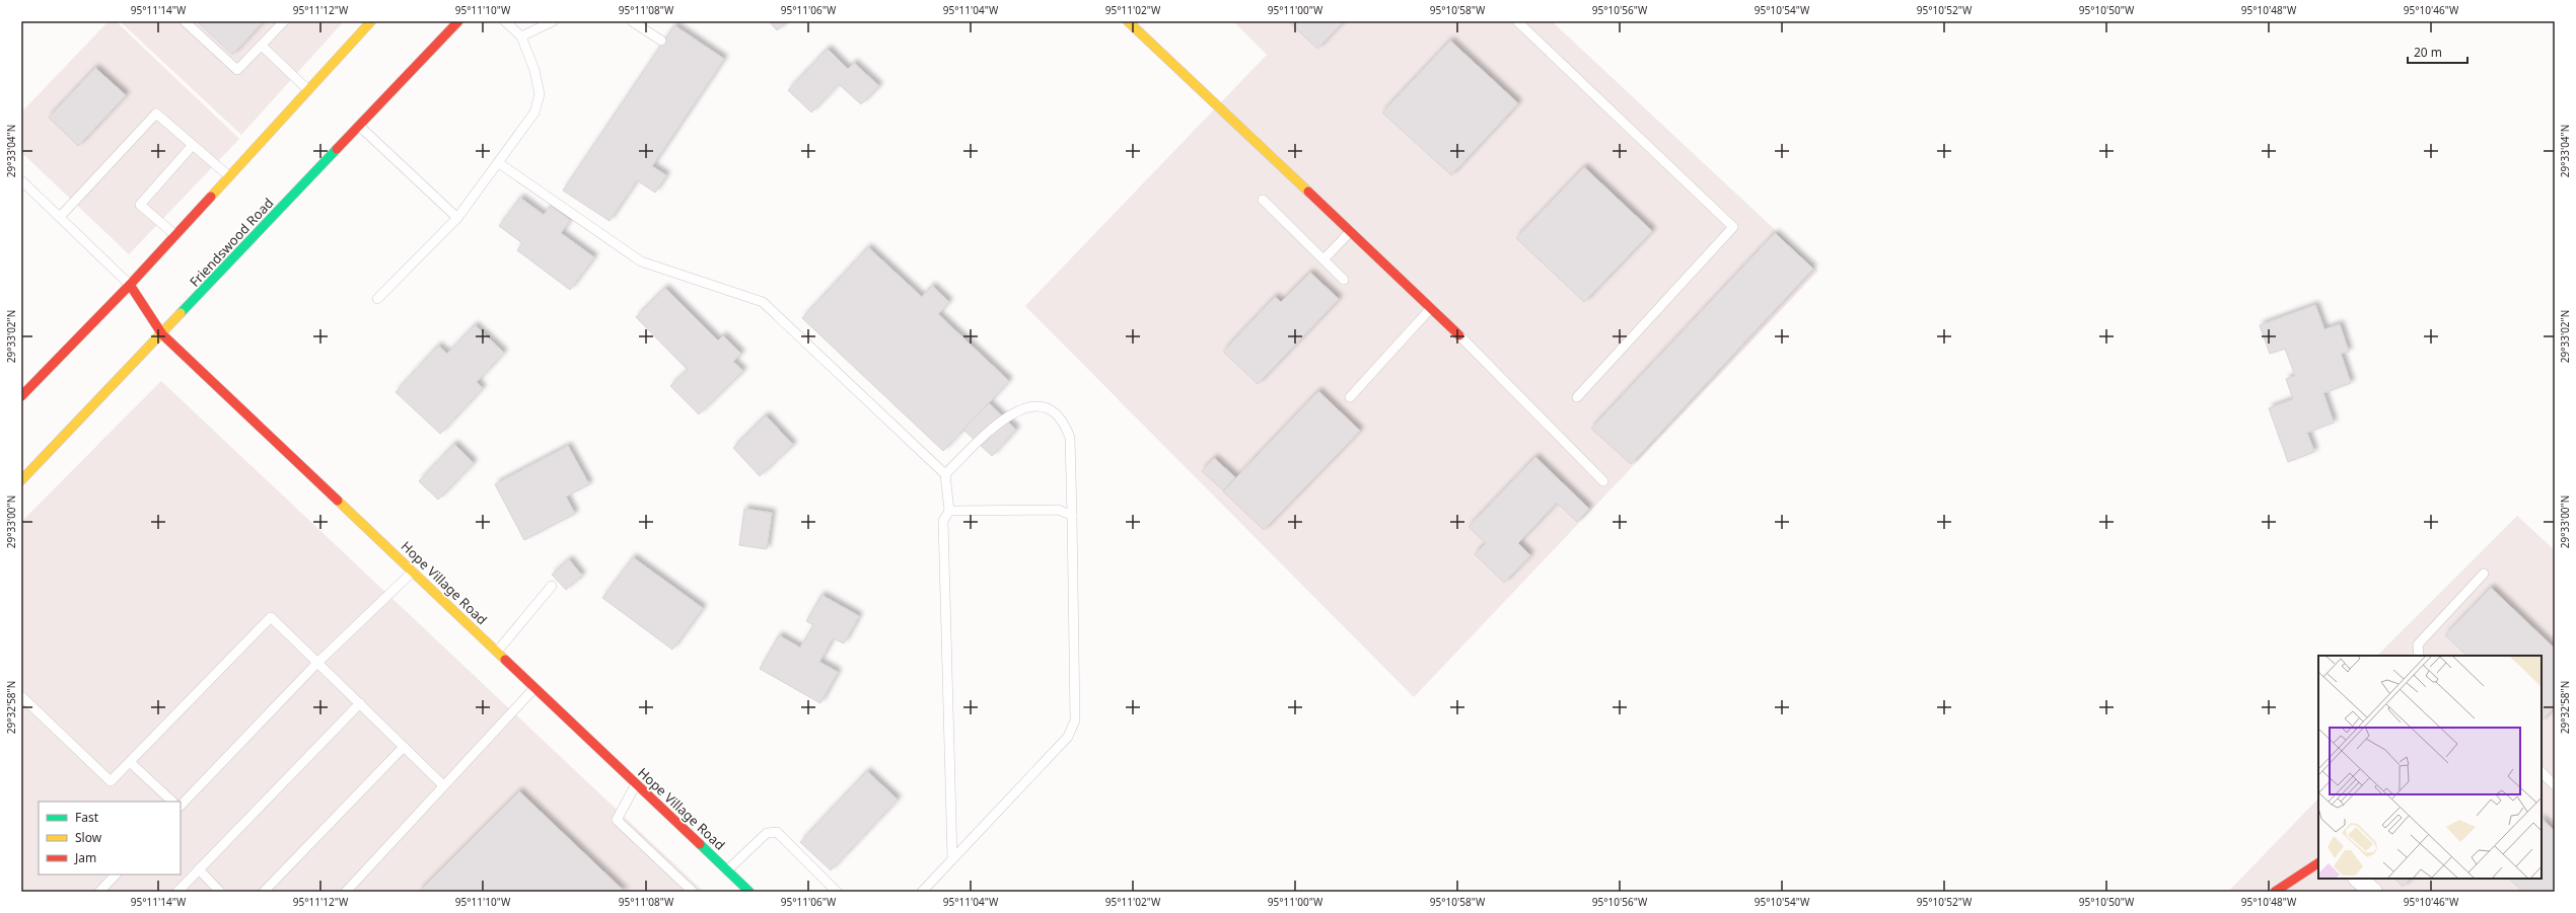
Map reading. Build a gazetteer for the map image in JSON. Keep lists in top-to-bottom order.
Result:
{
  "streets": {
    "street": ["Friendswood Road", "Hope Village Road"]
  },
  "crossings": [
    ["Friendswood Road", "Hope Village Road"]
  ],
  "legend": ["Fast", "Slow", "Jam"],
  "scale_bar": "20 m",
  "coordinates": [
    "95°11'14\"W",
    "95°11'12\"W",
    "95°11'10\"W",
    "95°11'08\"W",
    "95°11'06\"W",
    "95°11'04\"W",
    "95°11'02\"W",
    "95°11'00\"W",
    "95°10'58\"W",
    "95°10'56\"W",
    "95°10'54\"W",
    "95°10'52\"W",
    "95°10'50\"W",
    "95°10'48\"W",
    "95°10'46\"W",
    "29°33'04\"N",
    "29°33'02\"N",
    "29°33'00\"N",
    "29°32'58\"N"
  ]
}
